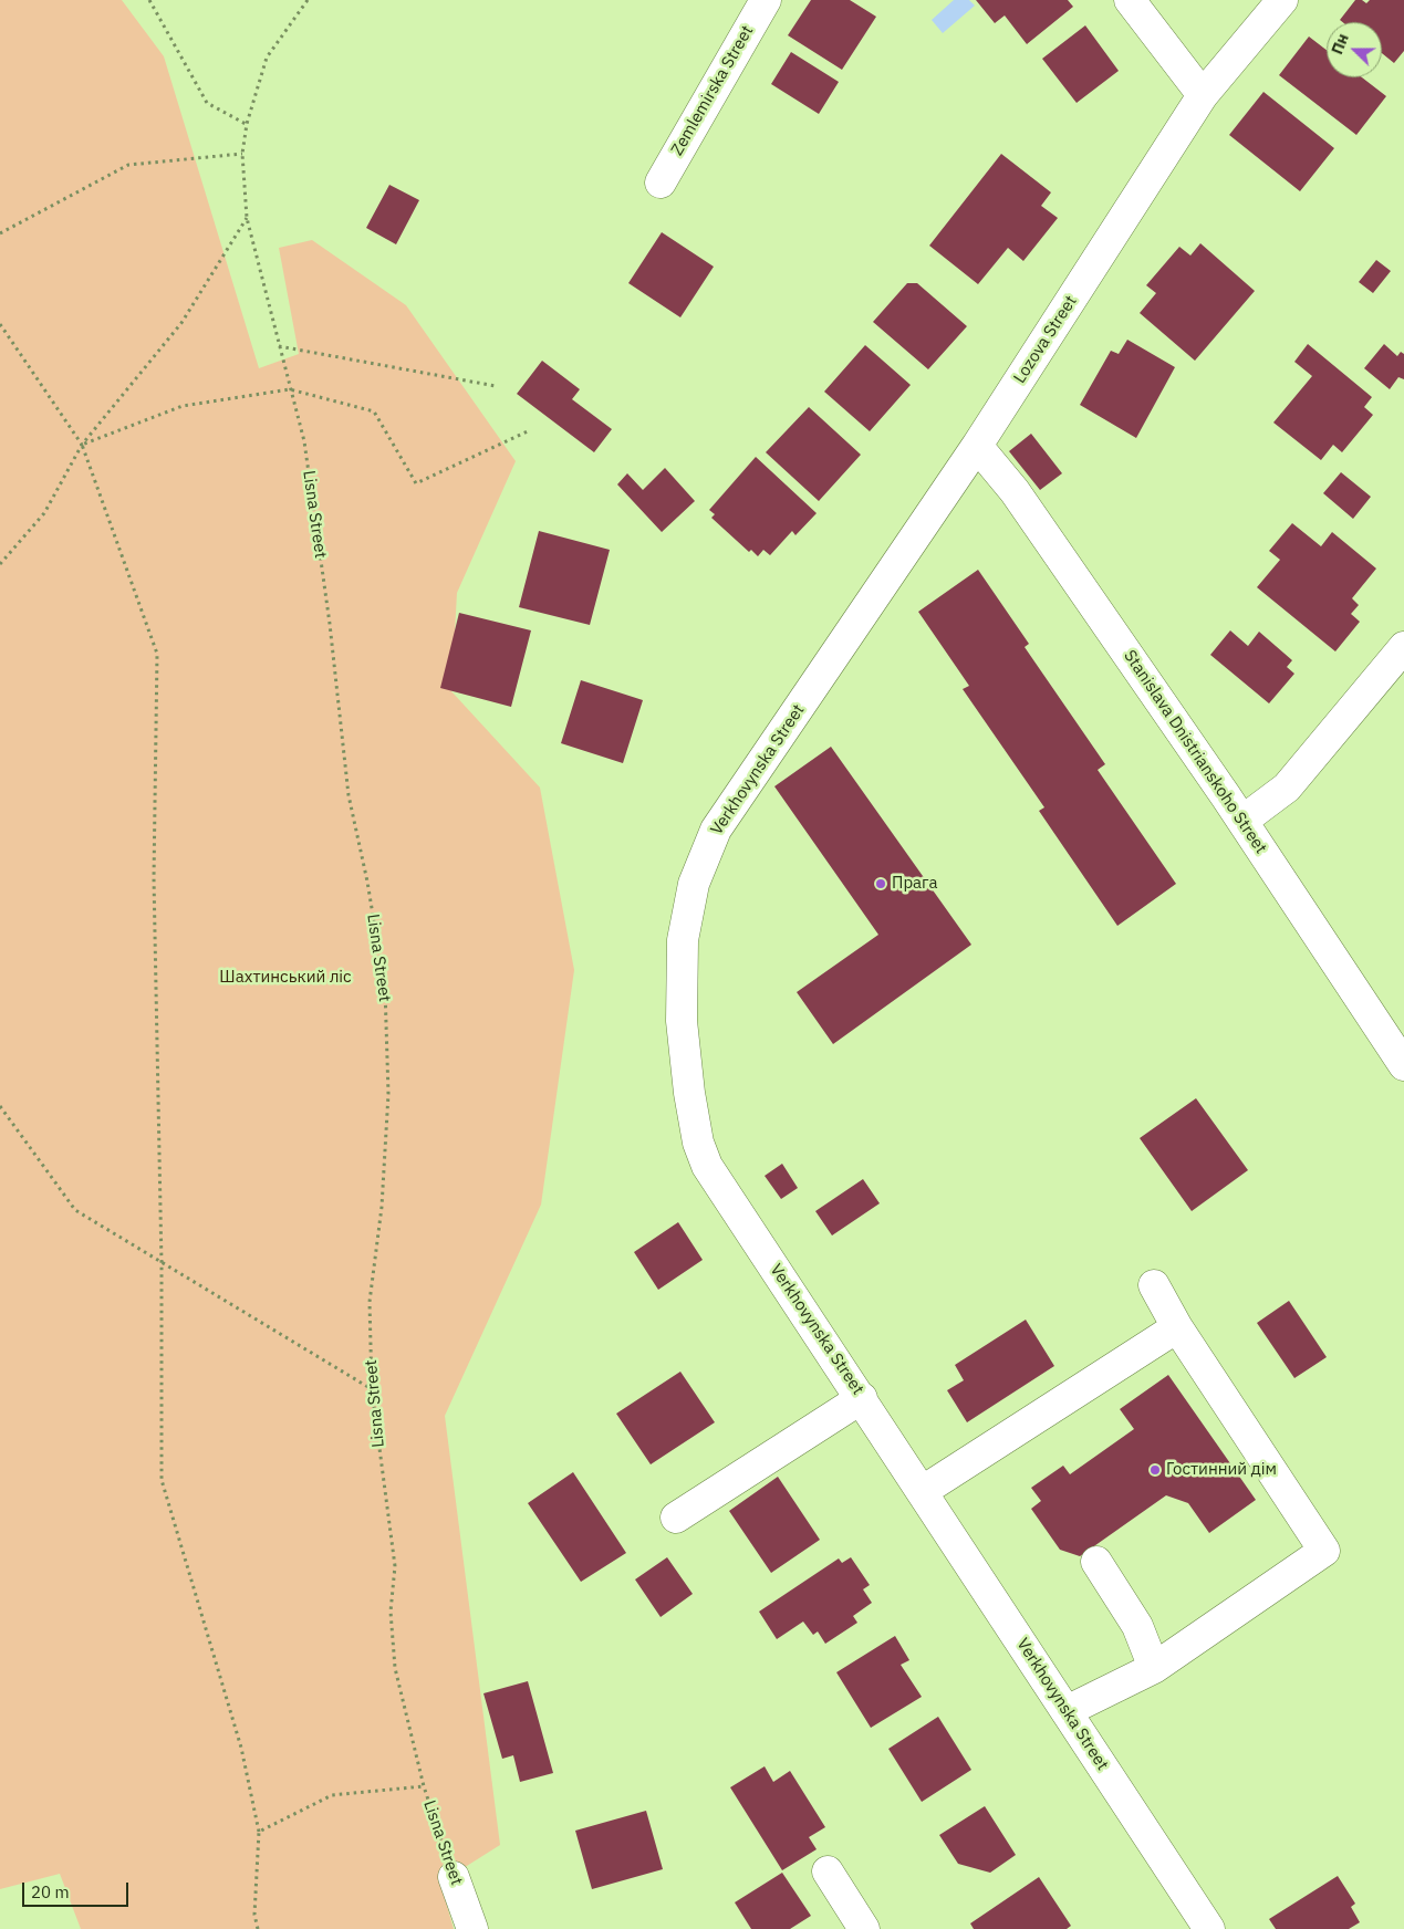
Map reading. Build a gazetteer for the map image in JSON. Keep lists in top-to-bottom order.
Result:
{
  "streets": {
    "street": [
      "Zemlemirska Street",
      "Lozova Street",
      "Lisna Street",
      "Stanislava Dnistrianskoho Street",
      "Verkhovynska Street"
    ]
  },
  "crossings": [
    ["Lozova Street", "Stanislava Dnistrianskoho Street"],
    ["Lozova Street", "Verkhovynska Street"]
  ],
  "parks": ["Шахтинський ліс"],
  "places": ["Прага", "Гостинний дім"],
  "scale_bar": "20 m",
  "north": "left"
}
